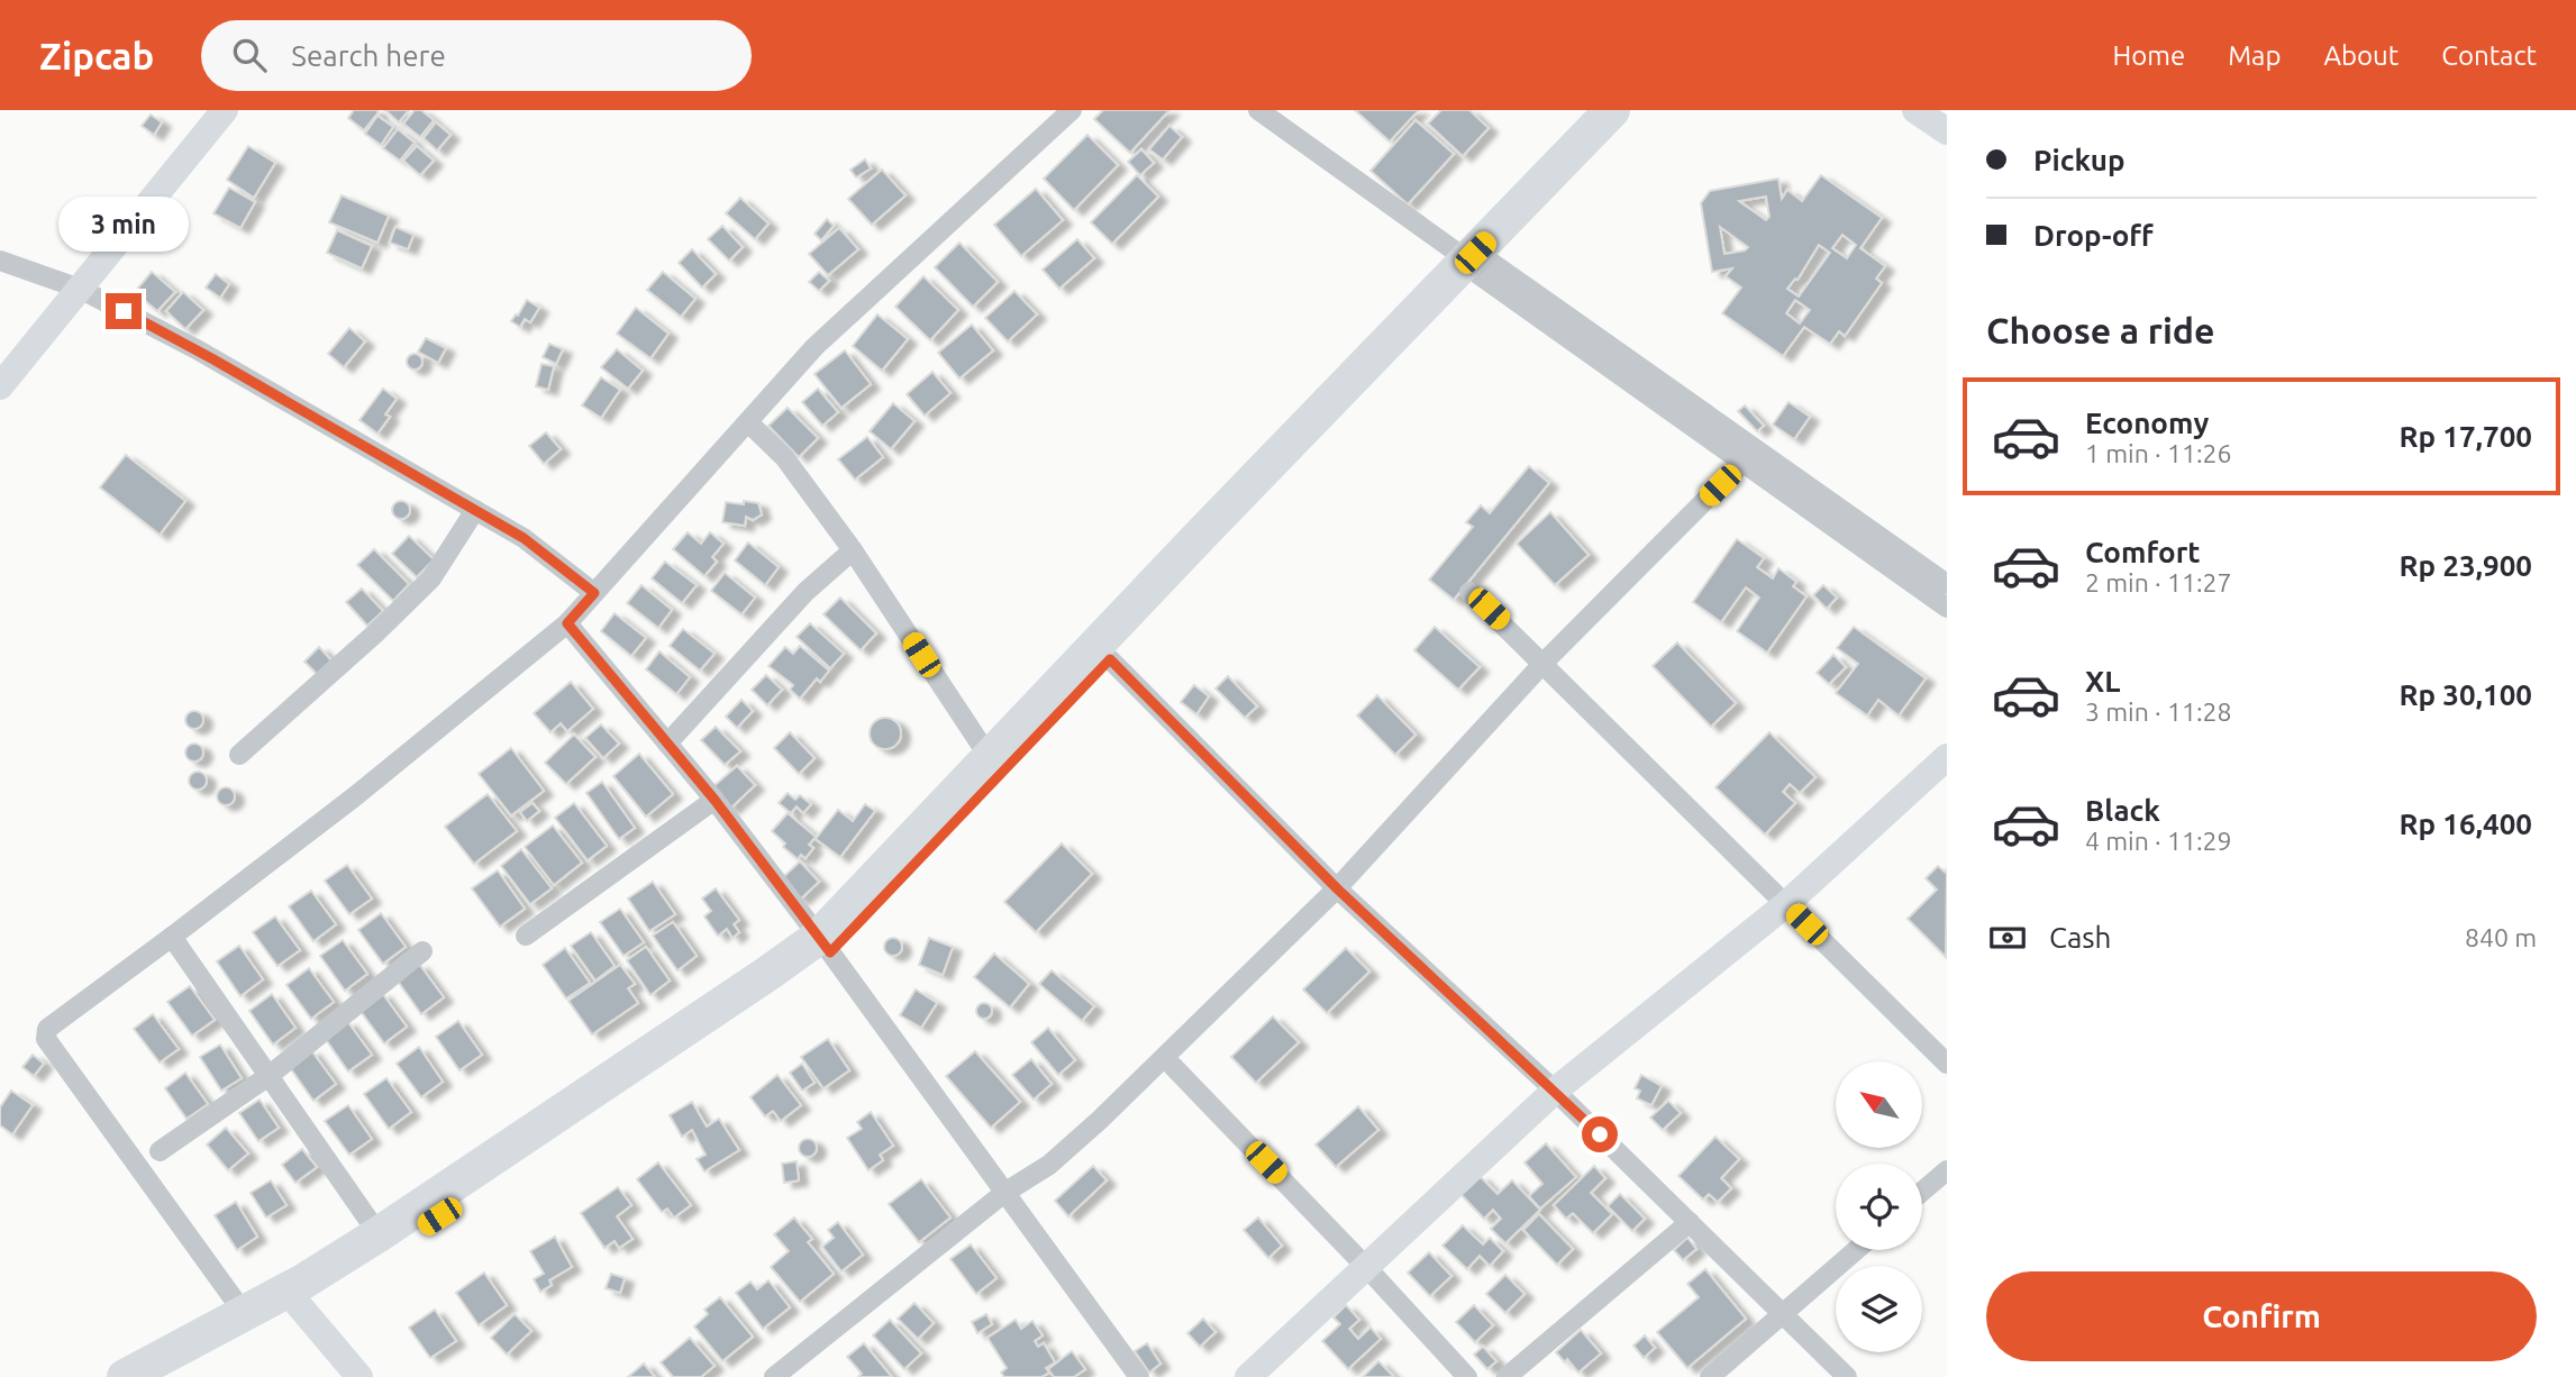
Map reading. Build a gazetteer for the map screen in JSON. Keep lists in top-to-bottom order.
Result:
{
  "north": "top left",
  "page": {
    "header": "Zipcab",
    "search": "Search here",
    "nav": [
      "Home",
      "Map",
      "About",
      "Contact"
    ],
    "banner": ["Pickup", "Drop-off"],
    "bubble": "3 min",
    "heading": "Choose a ride",
    "list": [
      {
        "name": "Economy",
        "note": "1 min · 11:26",
        "value": "Rp 17,700"
      },
      {
        "name": "Comfort",
        "note": "2 min · 11:27",
        "value": "Rp 23,900"
      },
      {
        "name": "XL",
        "note": "3 min · 11:28",
        "value": "Rp 30,100"
      },
      {
        "name": "Black",
        "note": "4 min · 11:29",
        "value": "Rp 16,400"
      }
    ],
    "pay": ["Cash", "840 m"],
    "buttons": "Confirm"
  }
}
